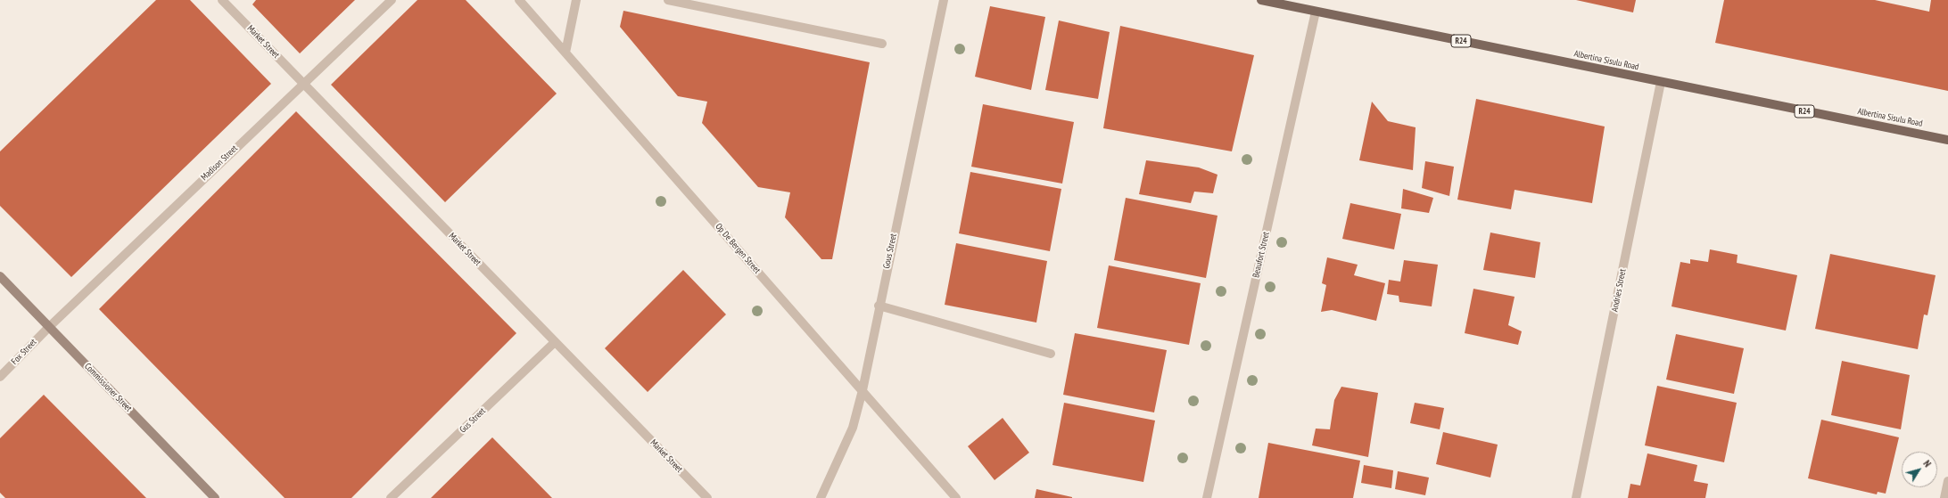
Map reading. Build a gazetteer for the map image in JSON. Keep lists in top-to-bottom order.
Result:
{
  "streets": {
    "main road": ["R24", "Albertina Sisulu Road", "Commissioner Street"],
    "street": [
      "Market Street",
      "Madison Street",
      "Op De Bergen Street",
      "Gous Street",
      "Beaufort Street",
      "Andries Street",
      "Fox Street",
      "Gus Street"
    ]
  },
  "crossings": [
    ["Market Street", "Madison Street"],
    ["Market Street", "Gus Street"],
    ["Albertina Sisulu Road", "Beaufort Street"],
    ["Albertina Sisulu Road", "Andries Street"],
    ["Madison Street", "Fox Street"],
    ["Madison Street", "Commissioner Street"],
    ["Op De Bergen Street", "Gous Street"],
    ["Fox Street", "Commissioner Street"]
  ],
  "north": "top right"
}
